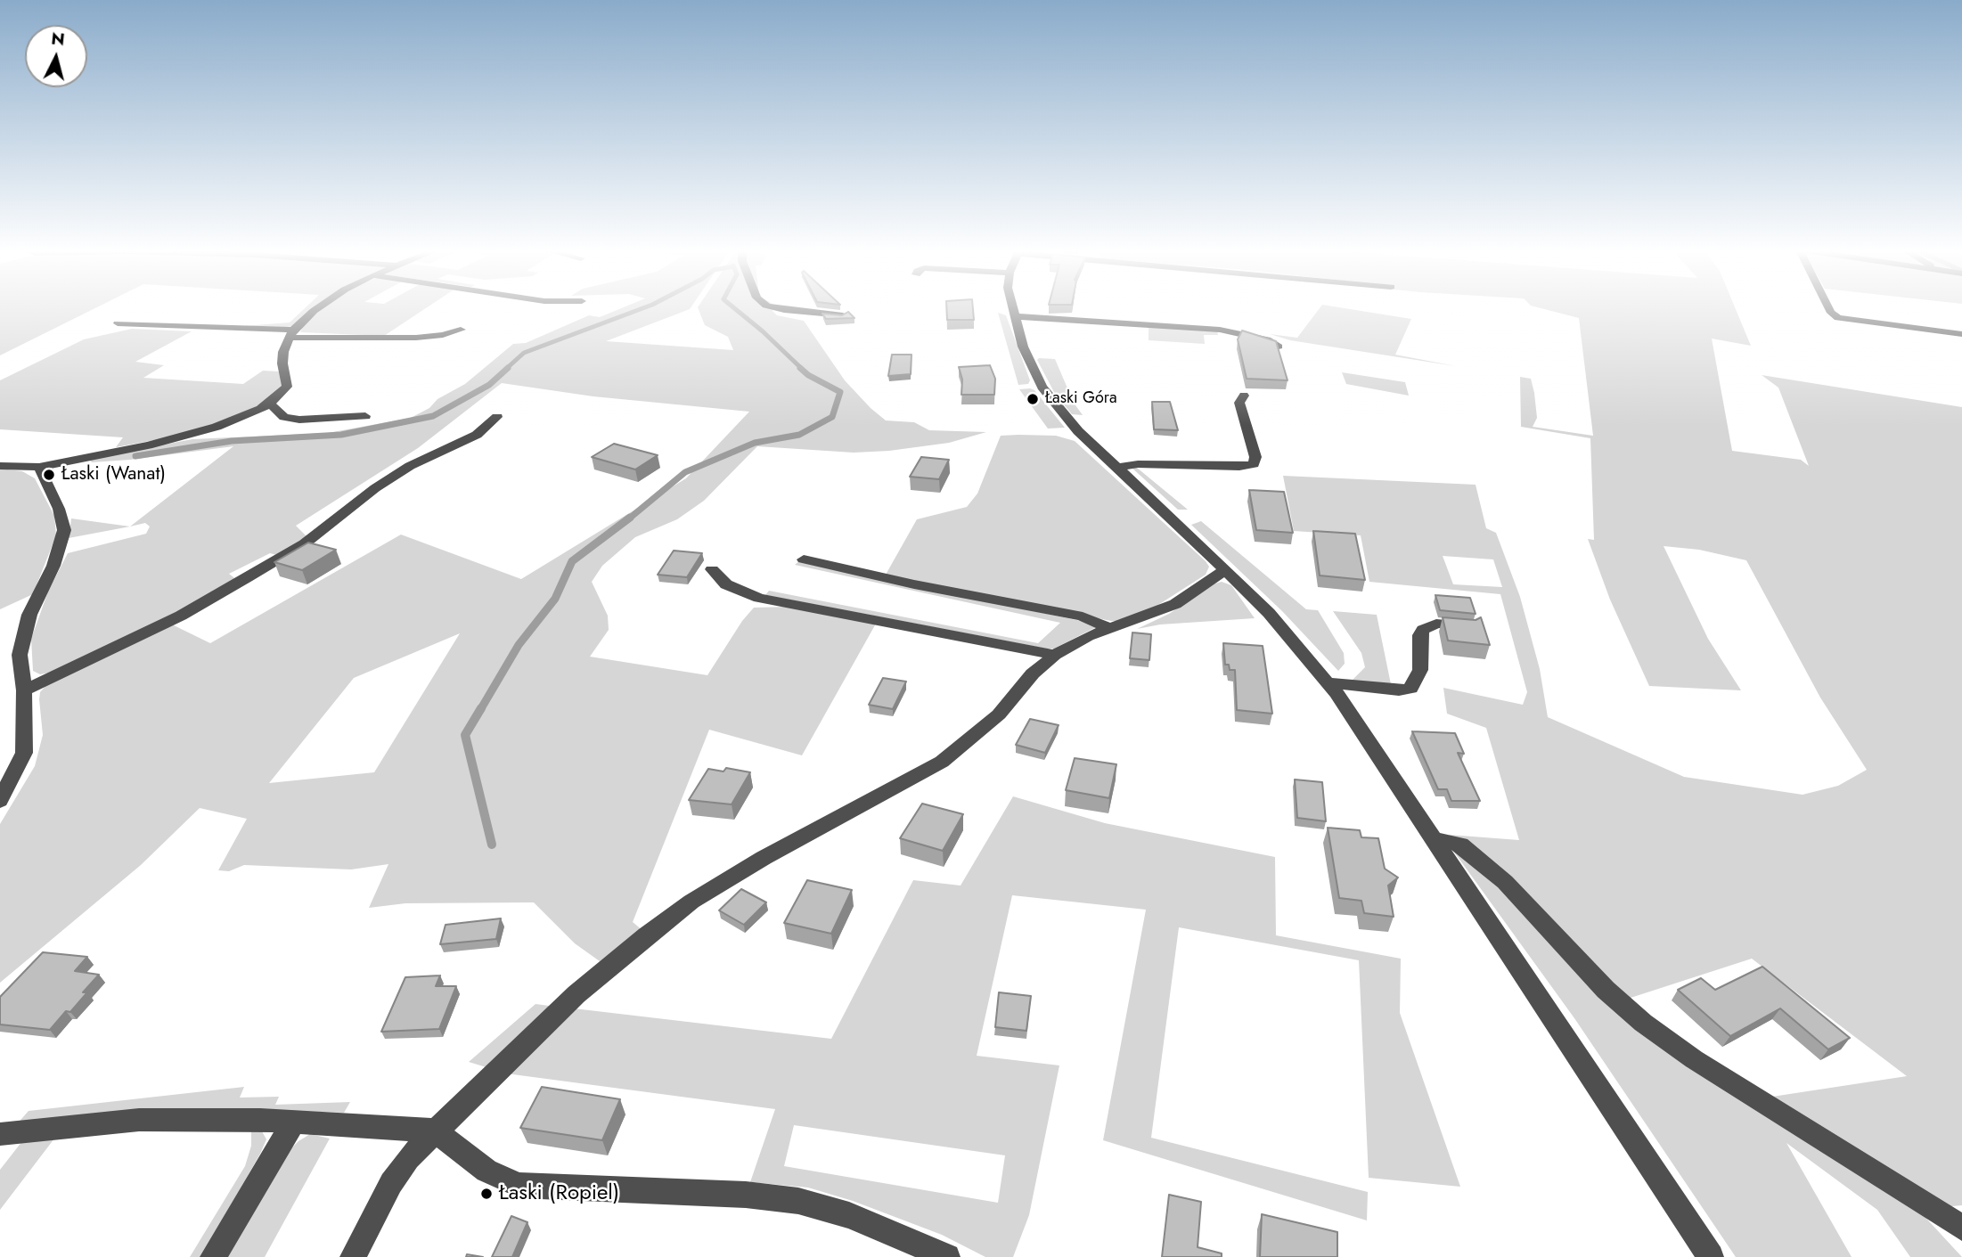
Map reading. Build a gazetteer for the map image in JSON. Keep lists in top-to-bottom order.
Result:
{
  "places": ["Łaski Góra", "Łaski (Wanat)", "Łaski (Ropiel)"],
  "north": "top"
}
